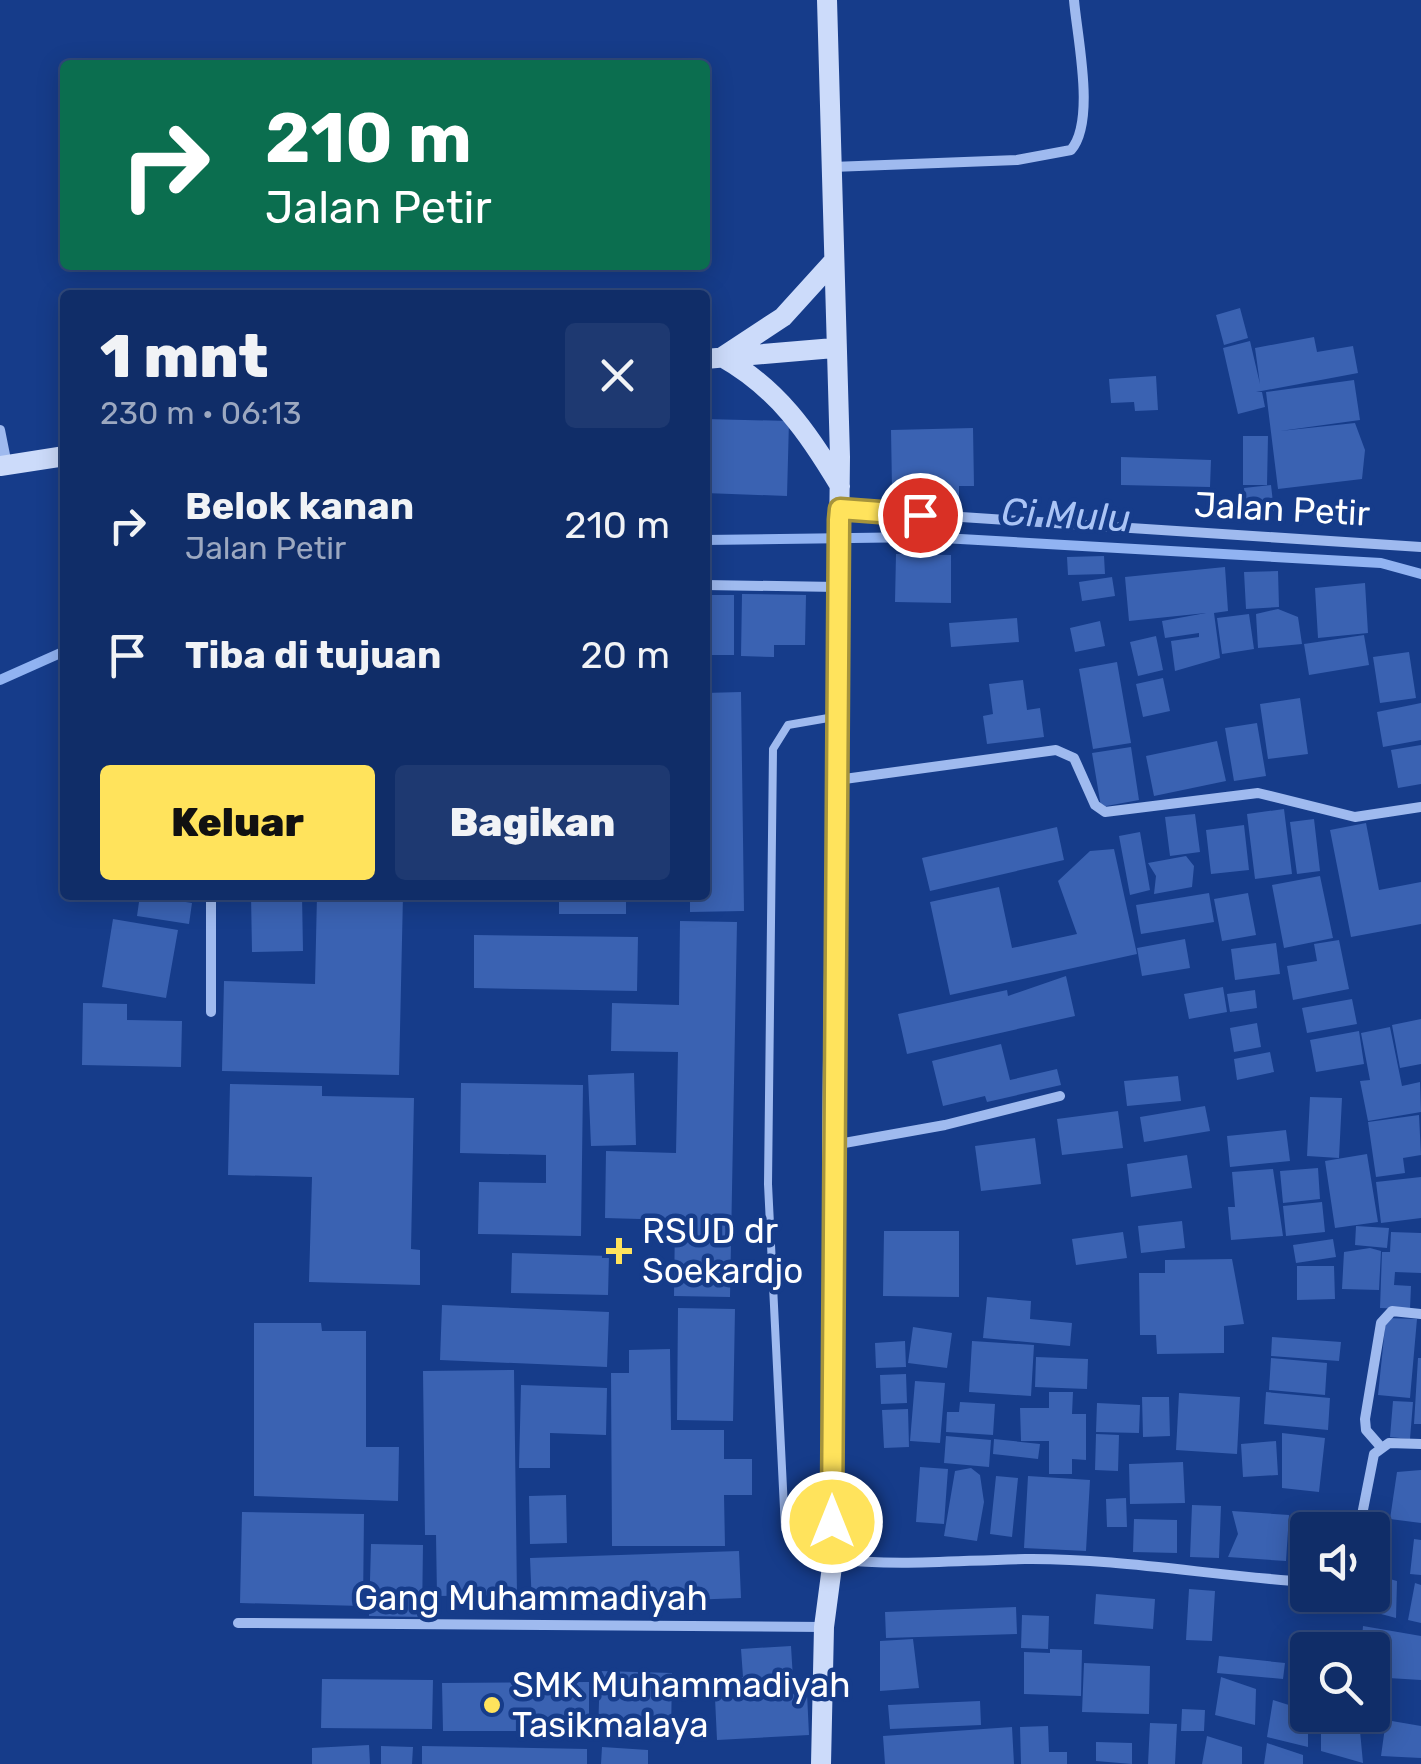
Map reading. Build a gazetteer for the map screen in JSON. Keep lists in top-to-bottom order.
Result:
{
  "streets": {
    "street": ["Jalan Petir", "Gang Muhammadiyah"]
  },
  "water": ["Ci Mulu"],
  "places": {
    "health": ["RSUD dr Soekardjo"],
    "other": ["SMK Muhammadiyah Tasikmalaya"]
  },
  "page": {
    "turn": ["210 m", "Jalan Petir"],
    "heading": ["1 mnt", "230 m · 06:13"],
    "list": [
      {
        "name": "Belok kanan",
        "note": "Jalan Petir",
        "value": "210 m"
      },
      {
        "name": "Tiba di tujuan",
        "value": "20 m"
      }
    ],
    "buttons": ["Keluar", "Bagikan"]
  }
}
